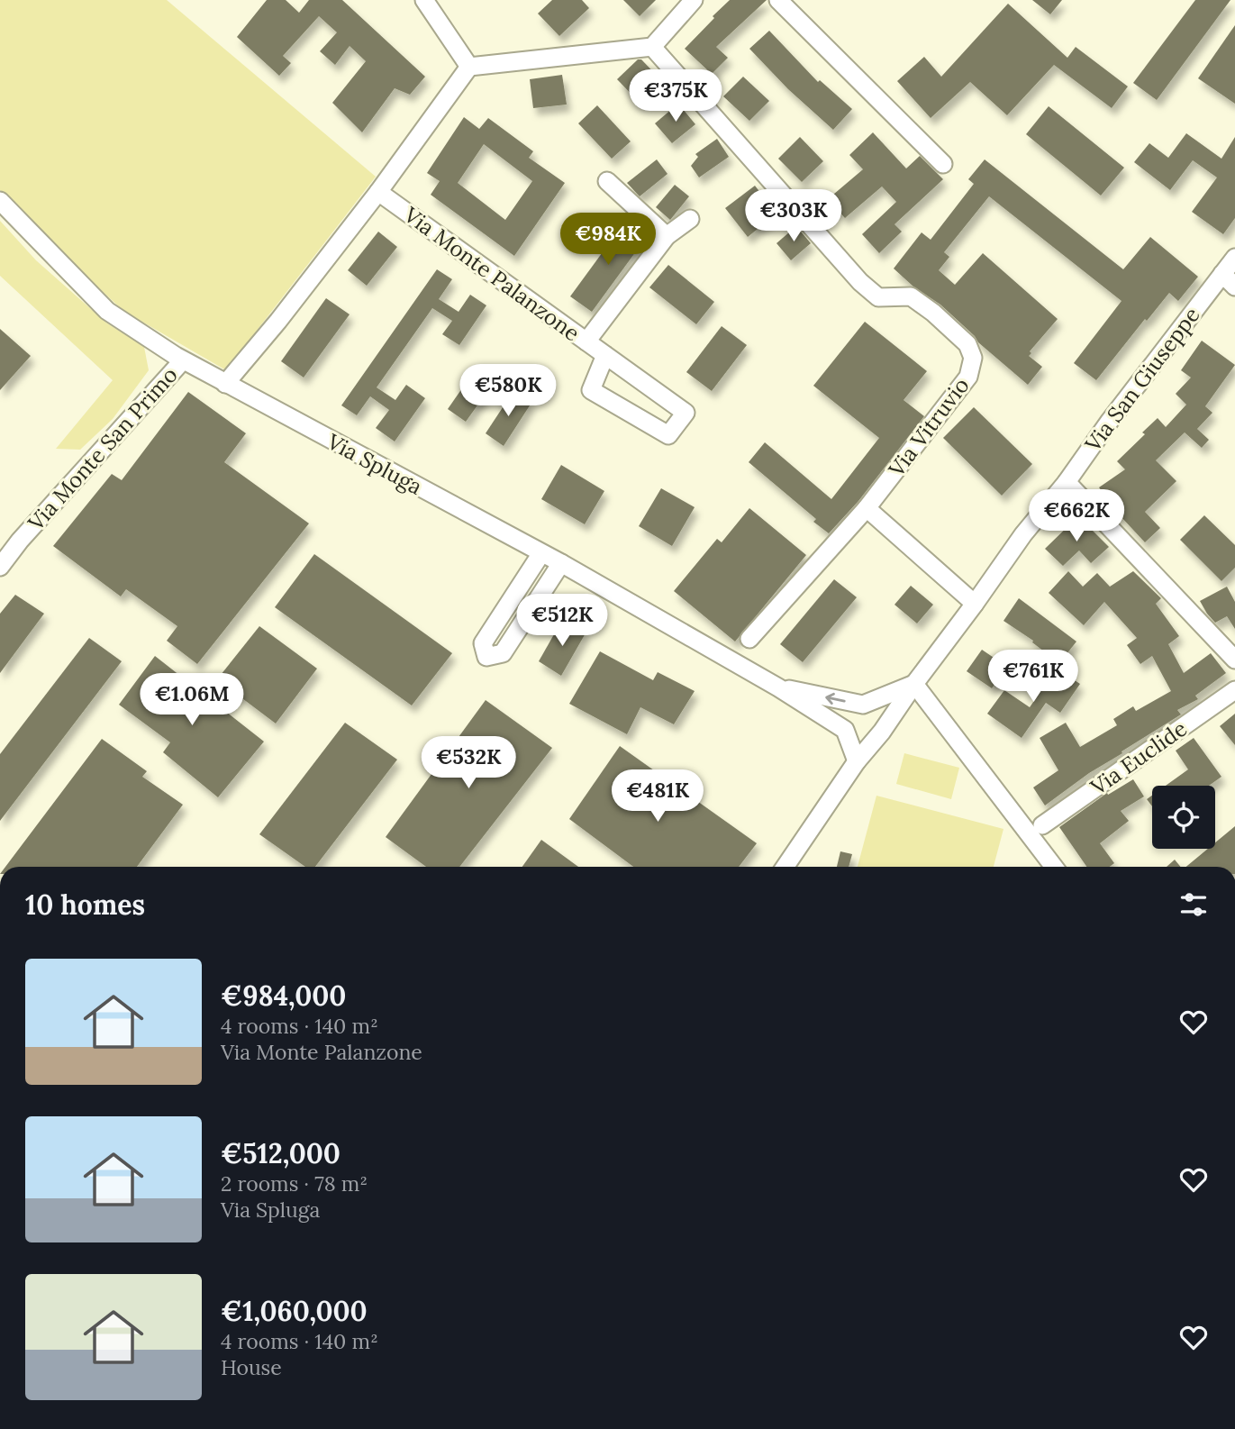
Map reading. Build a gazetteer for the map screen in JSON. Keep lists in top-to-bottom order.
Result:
{
  "streets": {
    "street": [
      "Via Monte Palanzone",
      "Via San Giuseppe",
      "Via Vitruvio",
      "Via Monte San Primo",
      "Via Spluga",
      "Via Euclide"
    ]
  },
  "crossings": [
    ["Via San Giuseppe", "Via Spluga"],
    ["Via Monte San Primo", "Via Spluga"]
  ],
  "page": {
    "price": [
      "€375K",
      "€303K",
      "€984K",
      "€580K",
      "€662K",
      "€512K",
      "€761K",
      "€1.06M",
      "€532K",
      "€481K"
    ],
    "heading": "10 homes",
    "list": [
      {
        "name": "€984,000",
        "note": "4 rooms · 140 m² · Via Monte Palanzone"
      },
      {
        "name": "€512,000",
        "note": "2 rooms · 78 m² · Via Spluga"
      },
      {
        "name": "€1,060,000",
        "note": "4 rooms · 140 m² · House"
      }
    ]
  }
}
